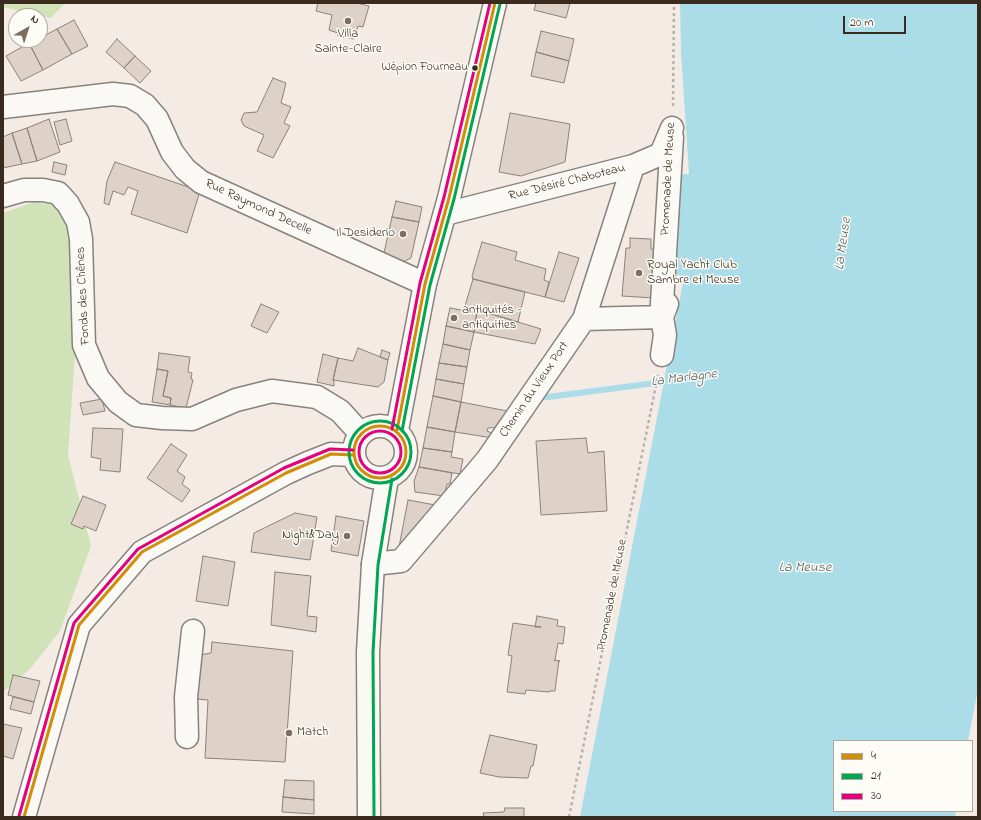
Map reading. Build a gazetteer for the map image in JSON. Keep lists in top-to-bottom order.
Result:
{
  "streets": {
    "street": [
      "Promenade de Meuse",
      "Rue Désiré Chaboteau",
      "Rue Raymond Decelle",
      "Fonds des Chênes",
      "Chemin du Vieux Port"
    ]
  },
  "crossings": [
    ["Promenade de Meuse", "Rue Désiré Chaboteau"],
    ["Rue Désiré Chaboteau", "Chemin du Vieux Port"]
  ],
  "water": ["La Meuse", "La Marlagne"],
  "places": [
    "Villa Sainte-Claire",
    "Wépion Fourneau",
    "Il Desiderio",
    "Royal Yacht Club Sambre et Meuse",
    "antiquités - antiquities",
    "Night&Day",
    "Match"
  ],
  "lines": ["transit line 4", "transit line 30", "transit line 21"],
  "legend": ["4", "21", "30"],
  "scale_bar": "20 m",
  "north": "top right"
}
